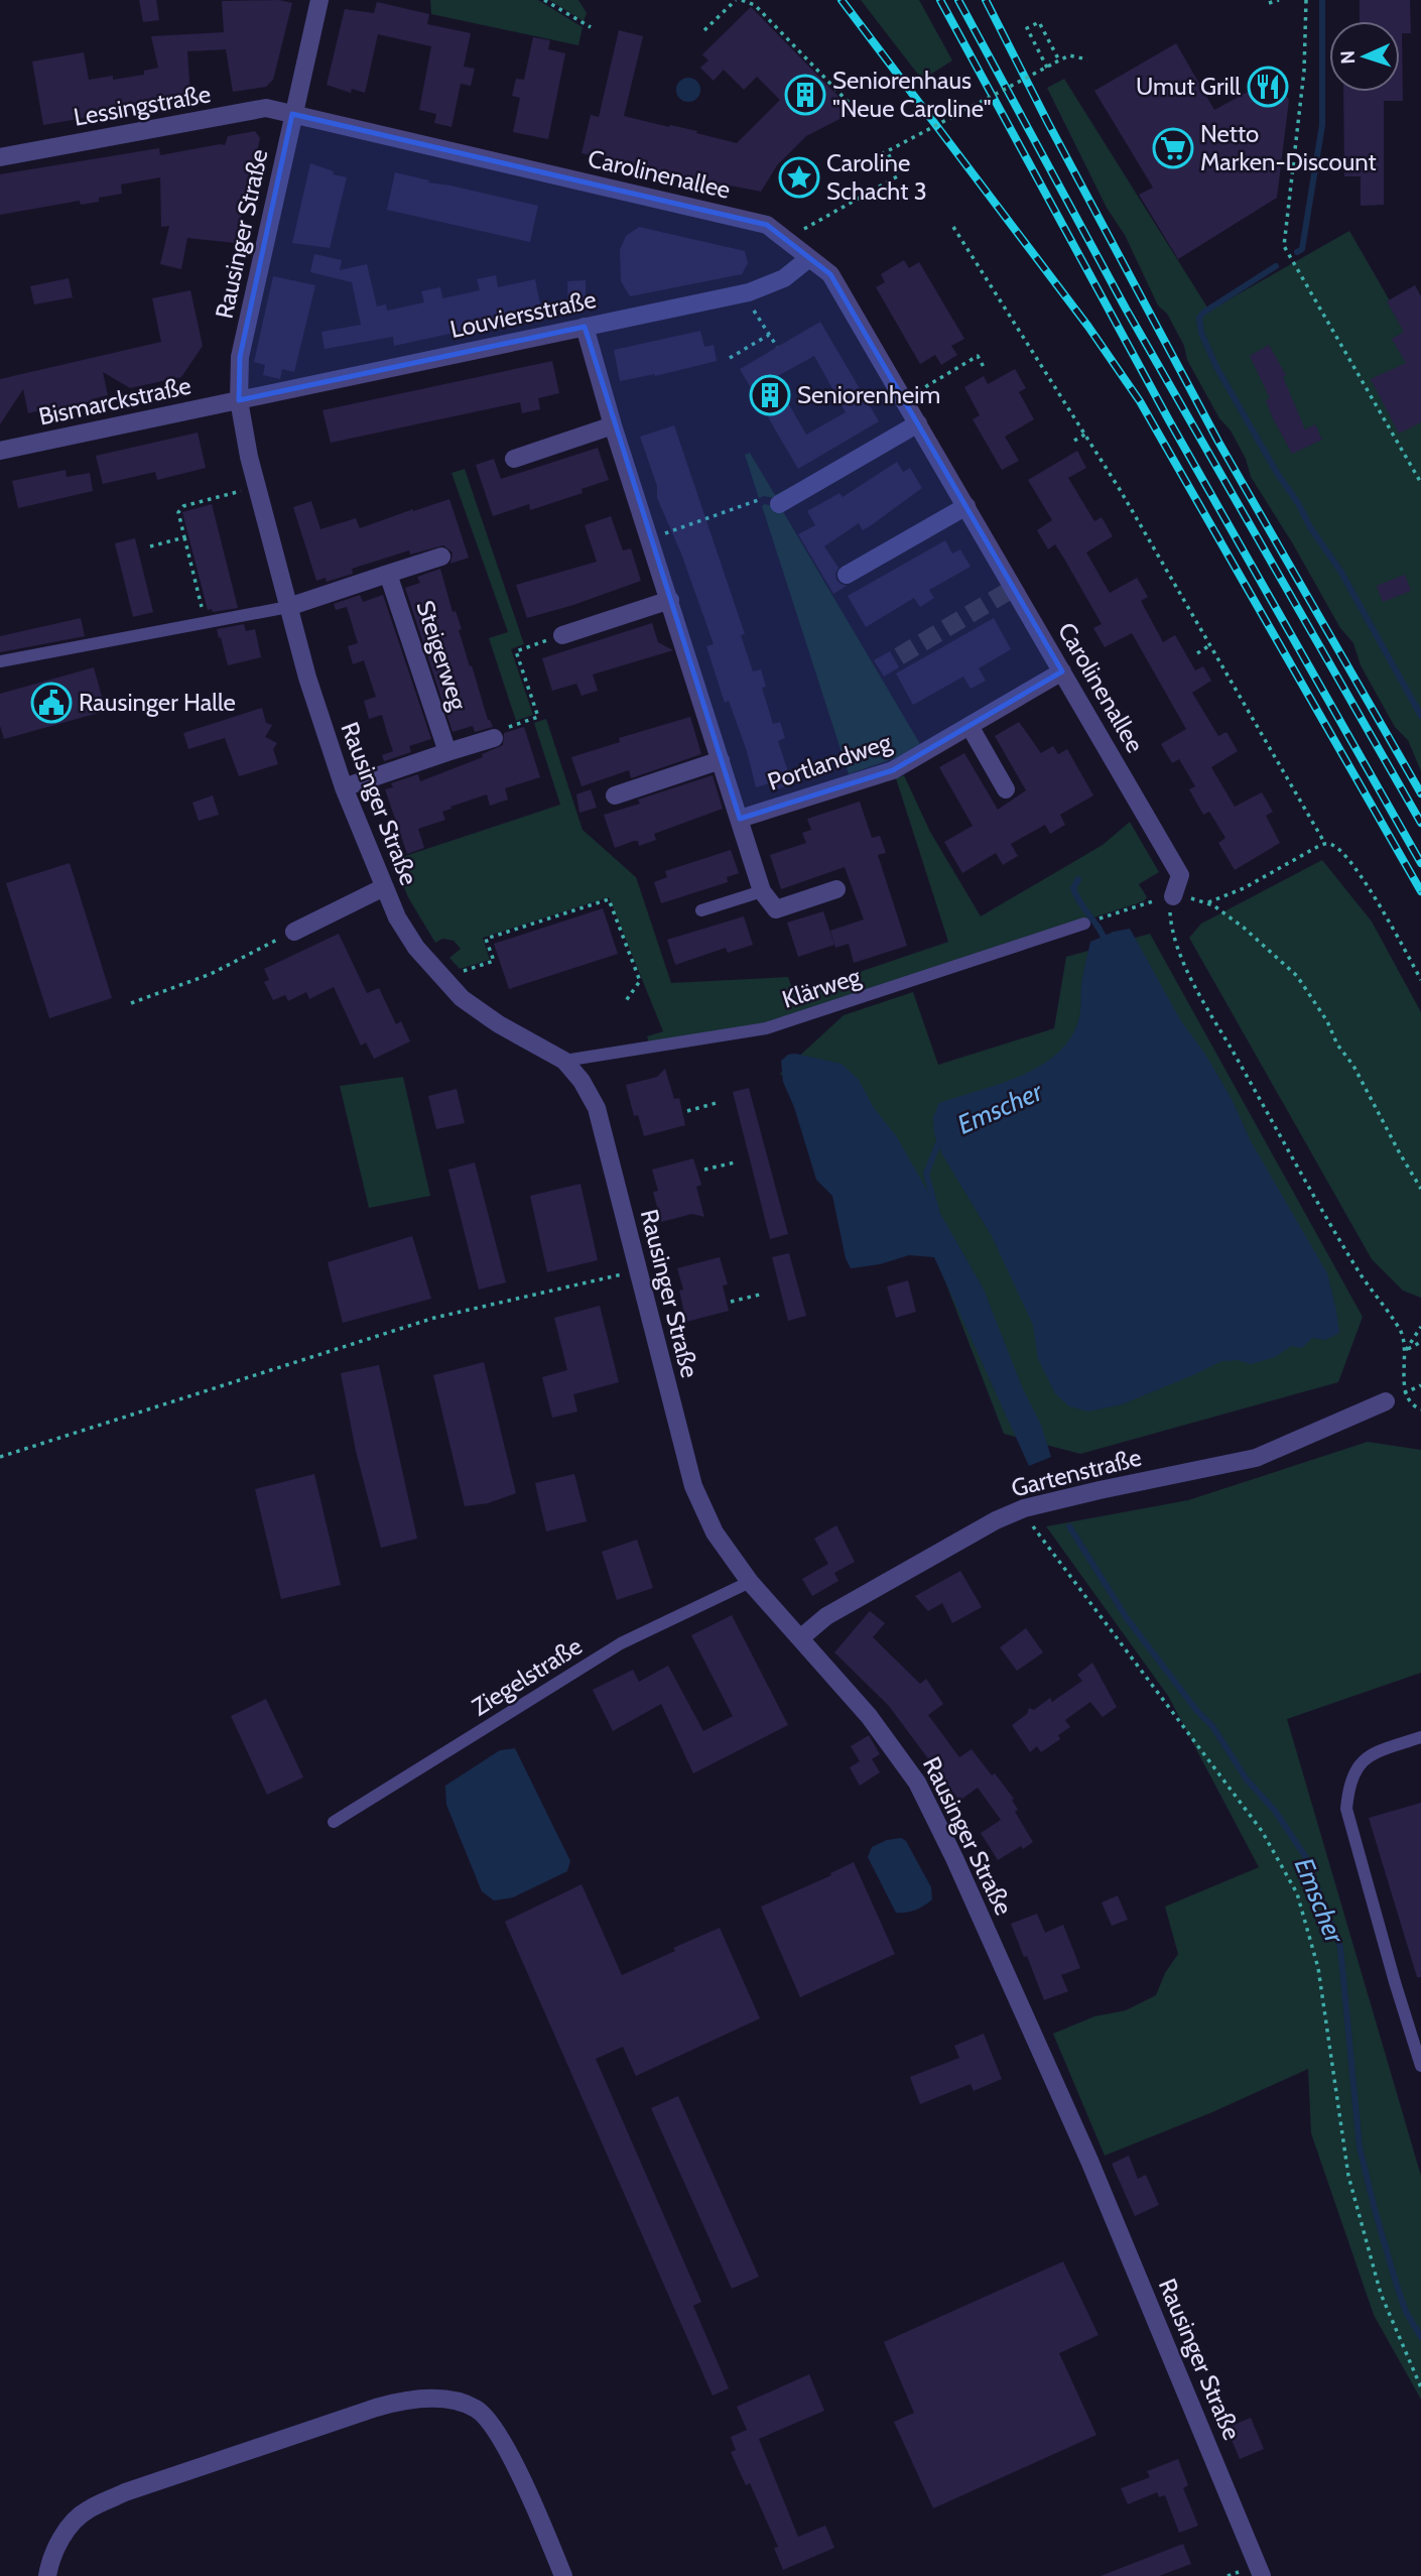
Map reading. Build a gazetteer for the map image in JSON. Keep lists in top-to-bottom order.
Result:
{
  "streets": {
    "street": [
      "Lessingstraße",
      "Carolinenallee",
      "Rausinger Straße",
      "Louviersstraße",
      "Bismarckstraße",
      "Steigerweg",
      "Portlandweg",
      "Gartenstraße"
    ],
    "lane": ["Klärweg", "Ziegelstraße"]
  },
  "crossings": [
    ["Lessingstraße", "Carolinenallee"],
    ["Lessingstraße", "Rausinger Straße"],
    ["Carolinenallee", "Rausinger Straße"],
    ["Carolinenallee", "Louviersstraße"],
    ["Carolinenallee", "Portlandweg"],
    ["Rausinger Straße", "Louviersstraße"],
    ["Rausinger Straße", "Bismarckstraße"],
    ["Rausinger Straße", "Klärweg"],
    ["Rausinger Straße", "Gartenstraße"],
    ["Rausinger Straße", "Ziegelstraße"],
    ["Louviersstraße", "Bismarckstraße"]
  ],
  "water": ["Emscher"],
  "places": {
    "restaurant": ["Umut Grill"],
    "building": ["Seniorenhaus \"Neue Caroline\"", "Seniorenheim"],
    "supermarket": ["Netto Marken-Discount"],
    "place": ["Caroline Schacht 3"],
    "public building": ["Rausinger Halle"]
  },
  "north": "left"
}
